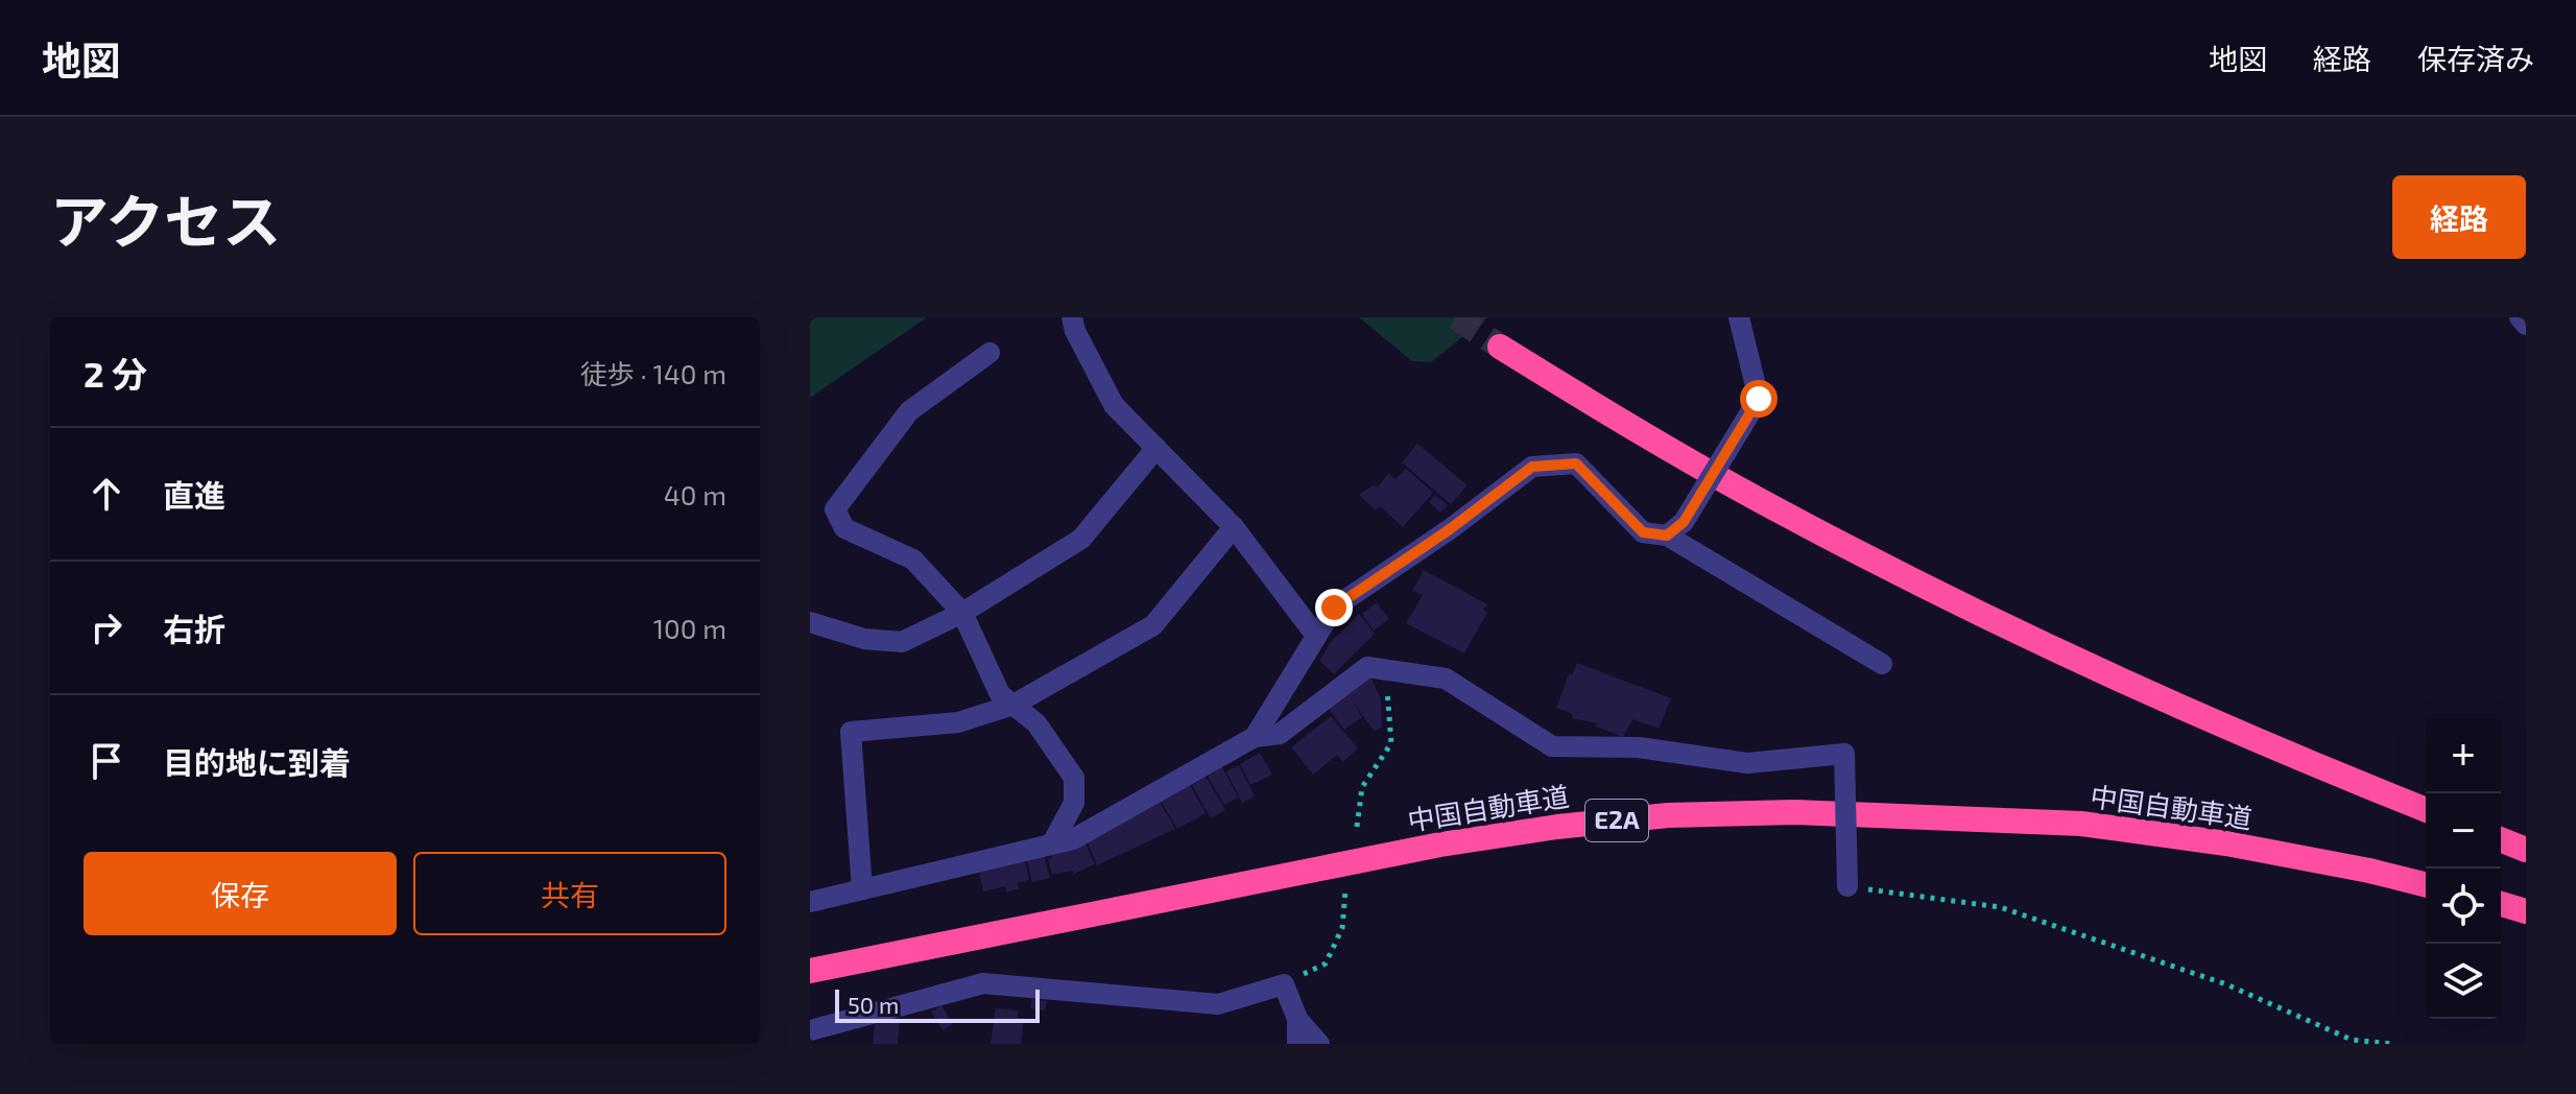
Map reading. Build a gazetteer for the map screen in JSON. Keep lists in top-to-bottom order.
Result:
{
  "streets": {
    "highway": ["中国自動車道", "E2A"]
  },
  "scale_bar": "50 m",
  "page": {
    "header": "地図",
    "nav": ["地図", "経路", "保存済み"],
    "title": "アクセス",
    "buttons": [
      "経路",
      ["保存", "共有"]
    ],
    "heading": ["2 分", "徒歩 · 140 m"],
    "list": [
      ["直進", "40 m"],
      ["右折", "100 m"],
      "目的地に到着"
    ],
    "map_buttons": ["+", "−"],
    "scale": "50 m"
  }
}
